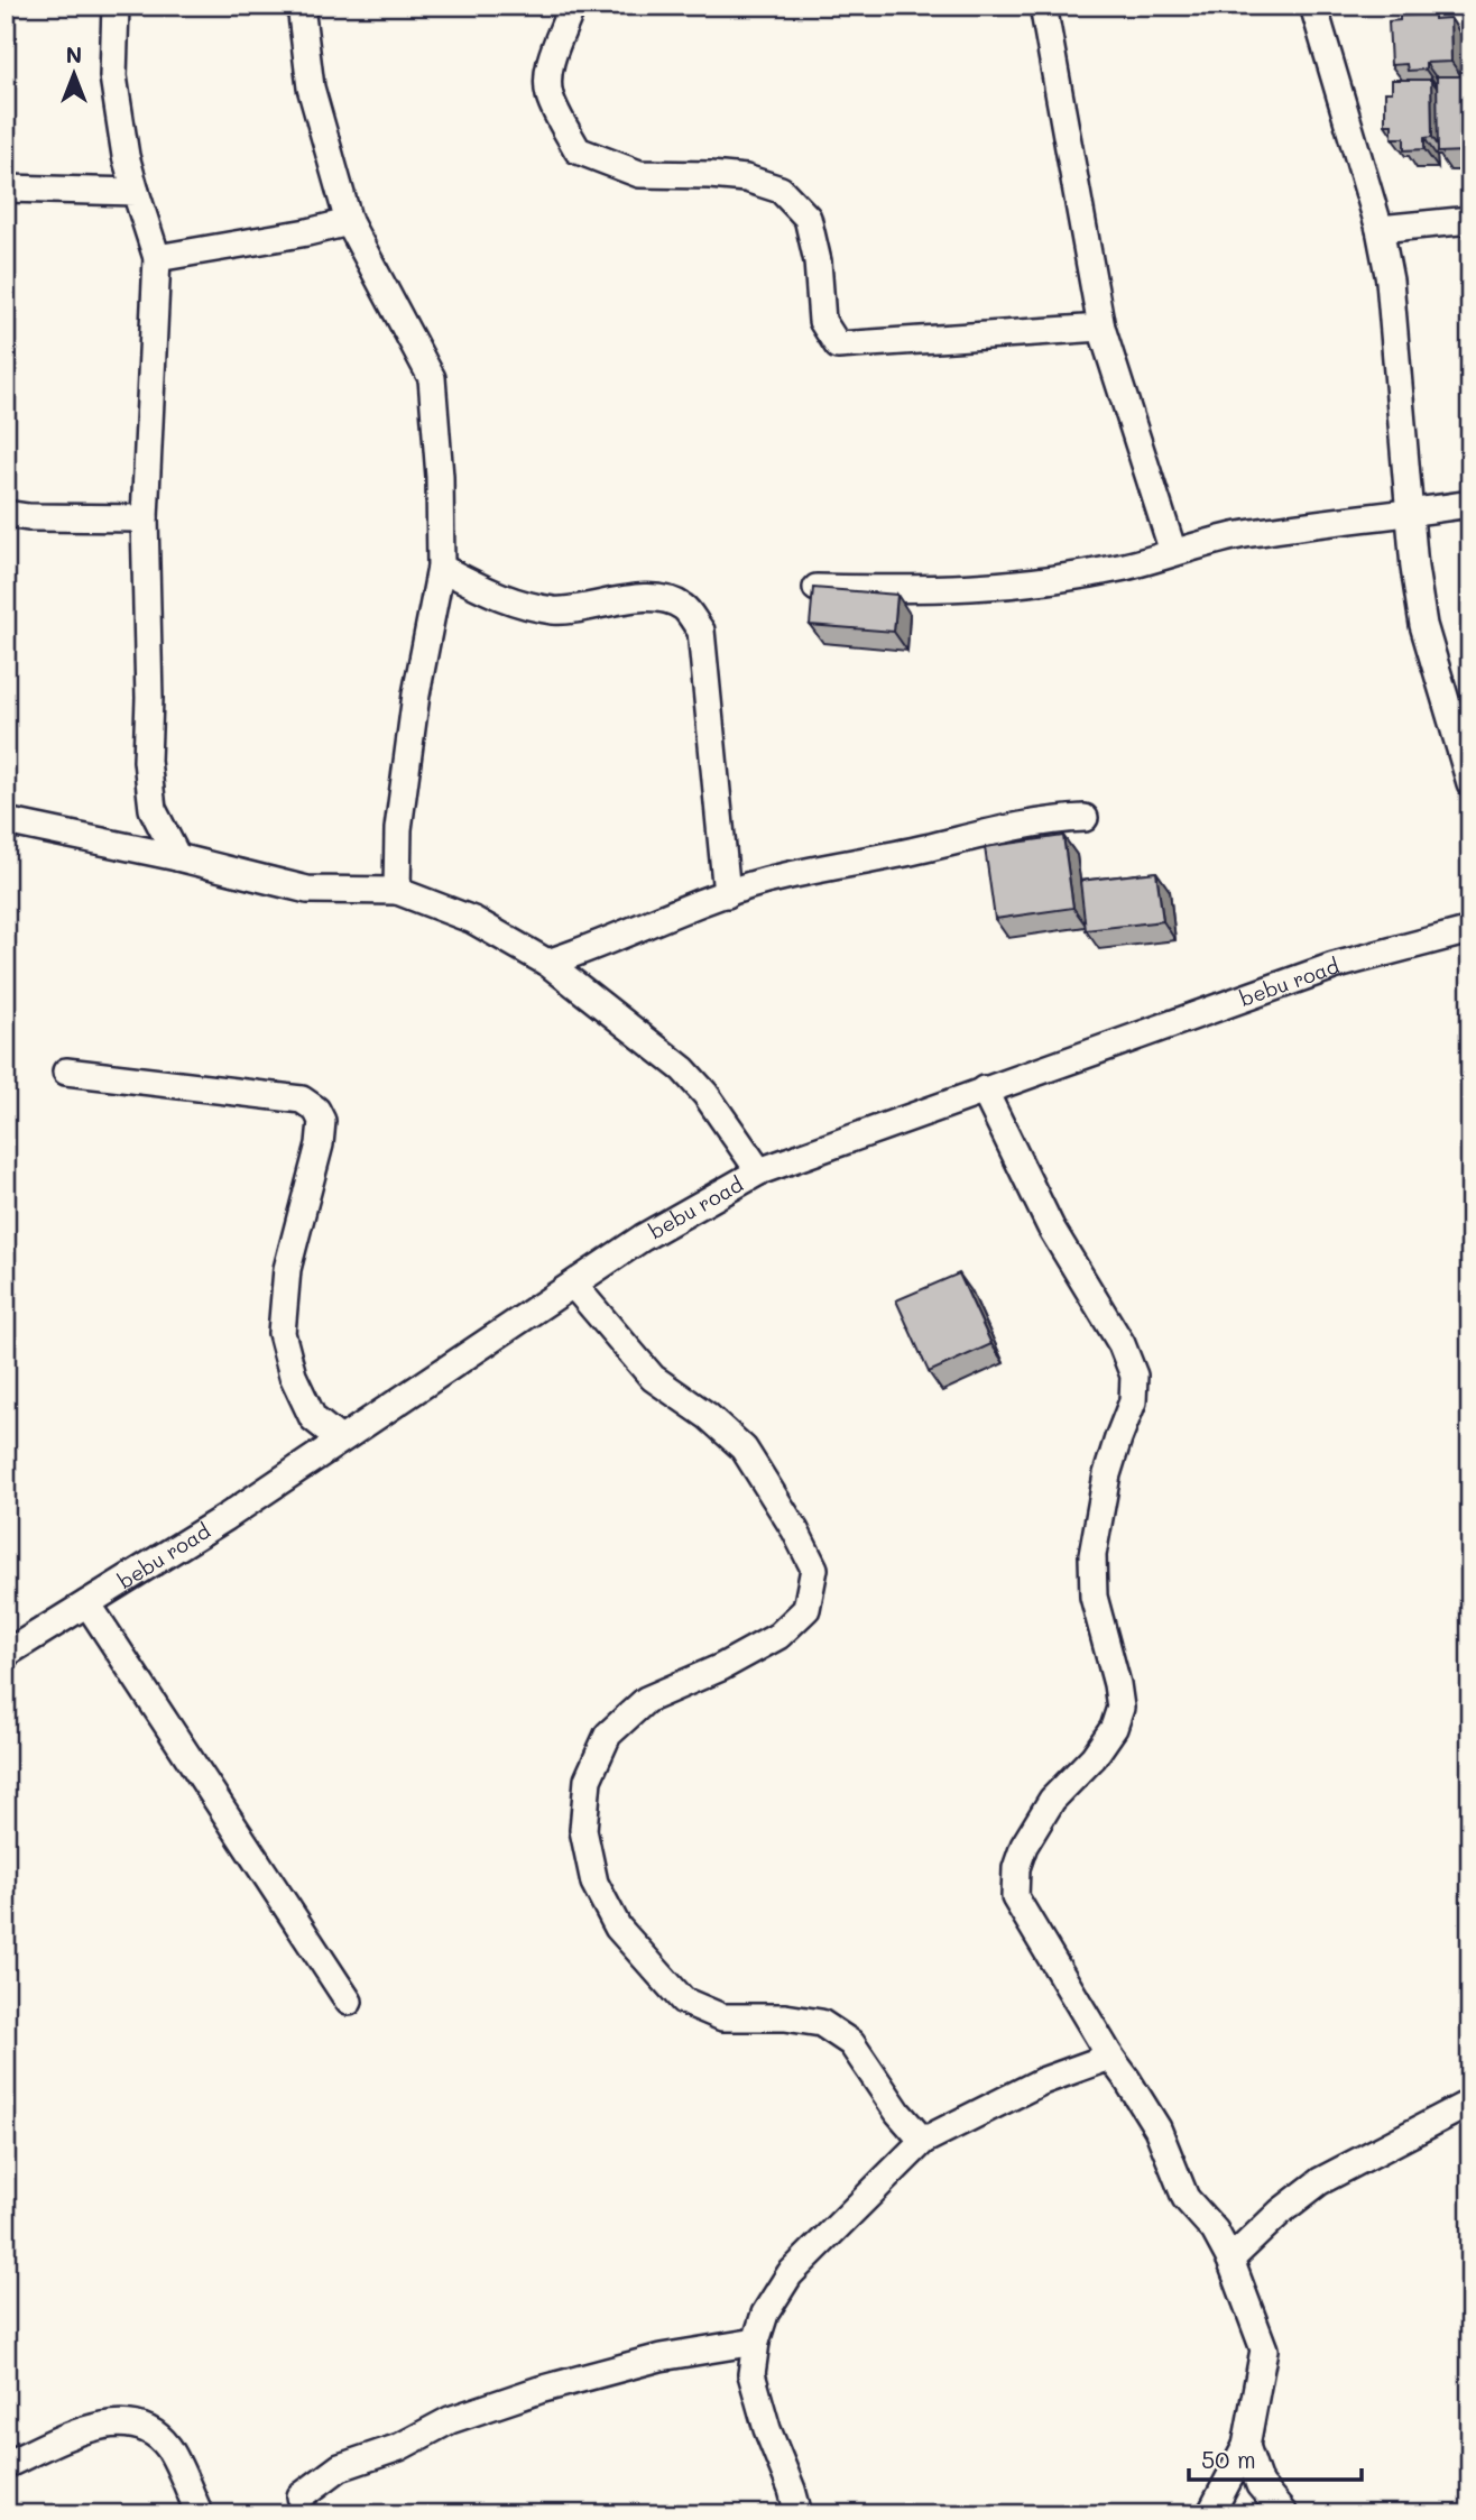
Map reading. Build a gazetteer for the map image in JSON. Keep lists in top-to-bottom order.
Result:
{
  "streets": {
    "street": ["bebu road"]
  },
  "scale_bar": "50 m",
  "north": "top"
}
